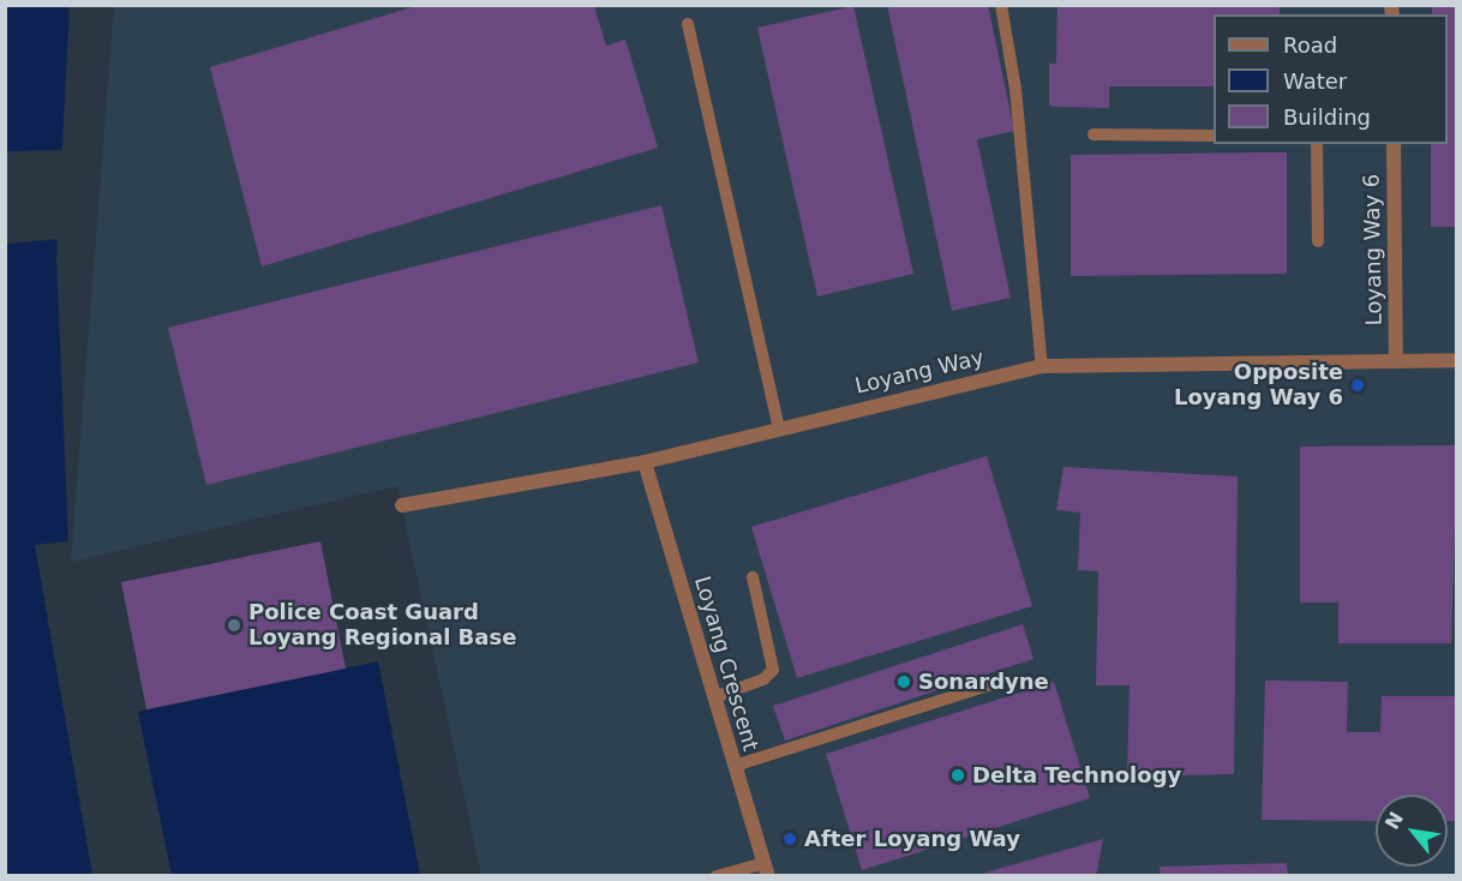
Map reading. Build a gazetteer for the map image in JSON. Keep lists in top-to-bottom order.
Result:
{
  "streets": {
    "street": ["Loyang Way 6", "Loyang Way", "Loyang Crescent"]
  },
  "crossings": [
    ["Loyang Way 6", "Loyang Way"],
    ["Loyang Way", "Loyang Crescent"]
  ],
  "places": [
    "Opposite Loyang Way 6",
    "Police Coast Guard Loyang Regional Base",
    "Sonardyne",
    "Delta Technology",
    "After Loyang Way"
  ],
  "legend": ["Road", "Water", "Building"],
  "north": "top left"
}
